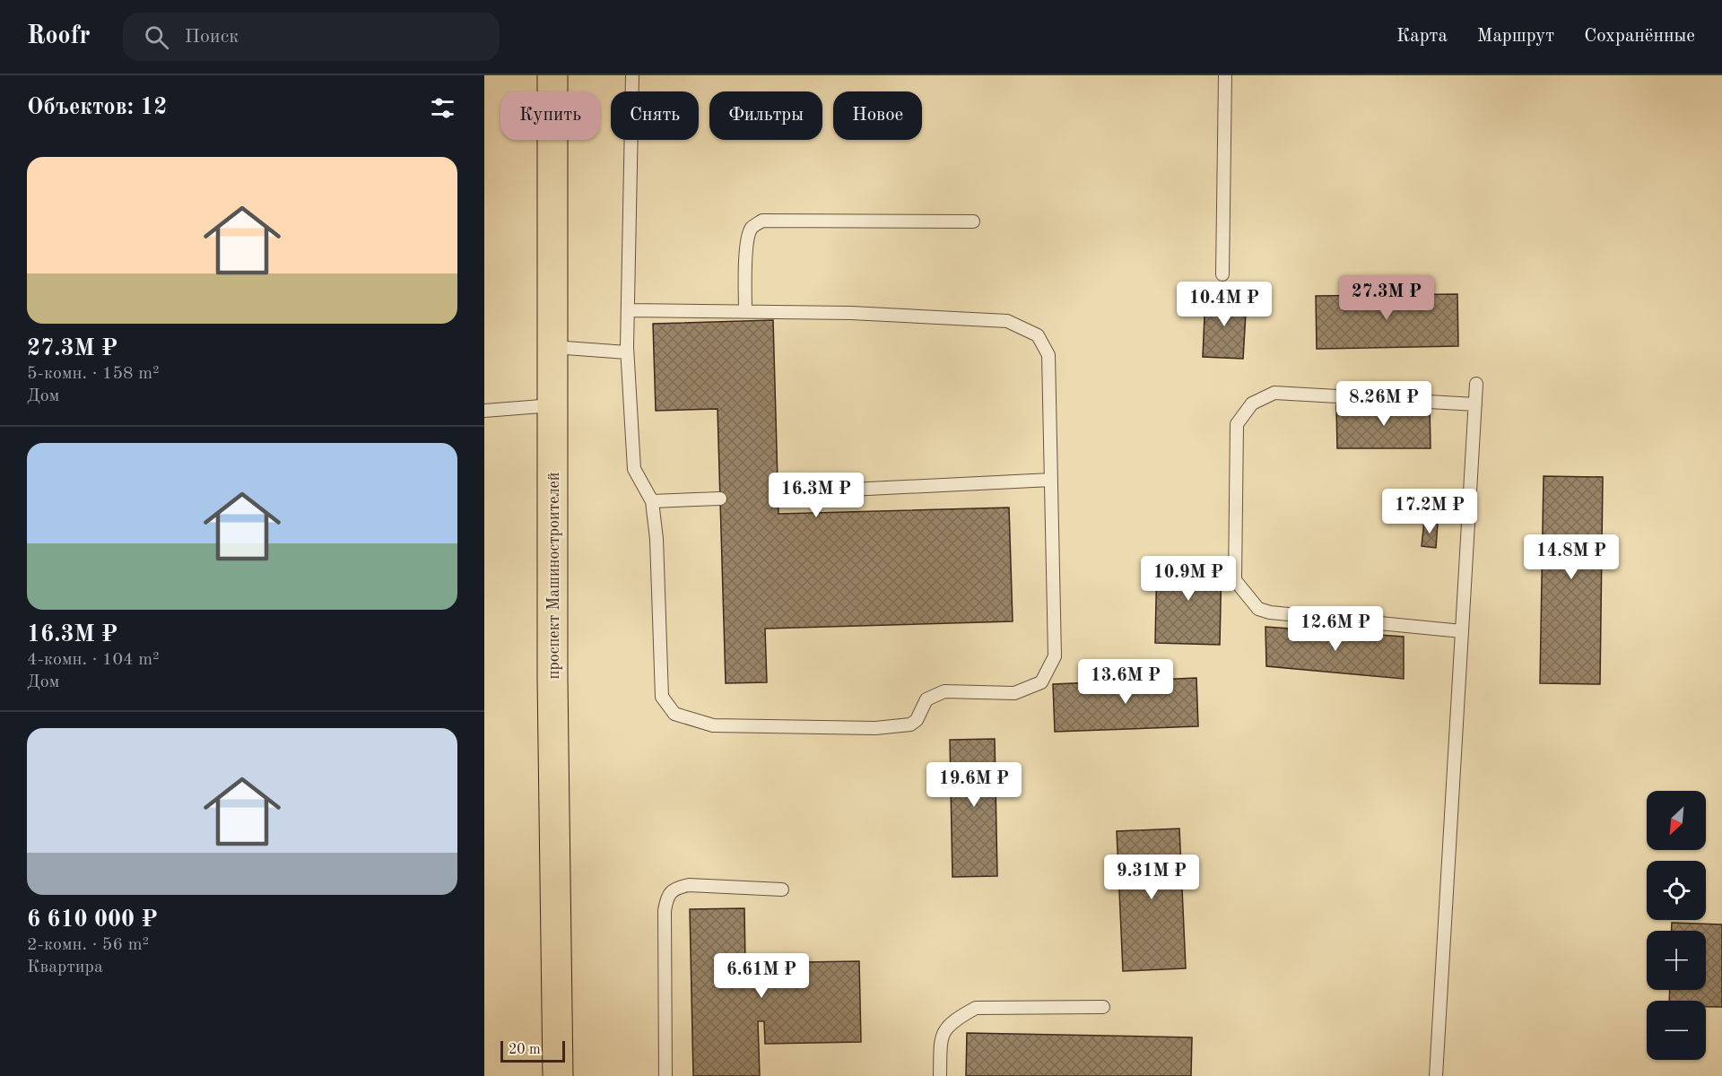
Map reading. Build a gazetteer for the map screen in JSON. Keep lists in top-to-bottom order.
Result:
{
  "streets": {
    "main road": ["проспект Машиностроителей"]
  },
  "scale_bar": "20 m",
  "north": "bottom left",
  "page": {
    "header": "Roofr",
    "search": "Поиск",
    "nav": ["Карта", "Маршрут", "Сохранённые"],
    "heading": "Объектов: 12",
    "chip": [
      "Купить",
      "Снять",
      "Фильтры",
      "Новое"
    ],
    "list": [
      {
        "name": "27.3M ₽",
        "note": "5-комн. · 158 m² · Дом"
      },
      {
        "name": "16.3M ₽",
        "note": "4-комн. · 104 m² · Дом"
      },
      {
        "name": "6 610 000 ₽",
        "note": "2-комн. · 56 m² · Квартира"
      }
    ],
    "price": [
      "27.3M ₽",
      "10.4M ₽",
      "8.26M ₽",
      "16.3M ₽",
      "17.2M ₽",
      "14.8M ₽",
      "10.9M ₽",
      "12.6M ₽",
      "13.6M ₽",
      "19.6M ₽",
      "9.31M ₽",
      "6.61M ₽"
    ],
    "map_buttons": ["+", "−"],
    "scale": "20 m"
  }
}
